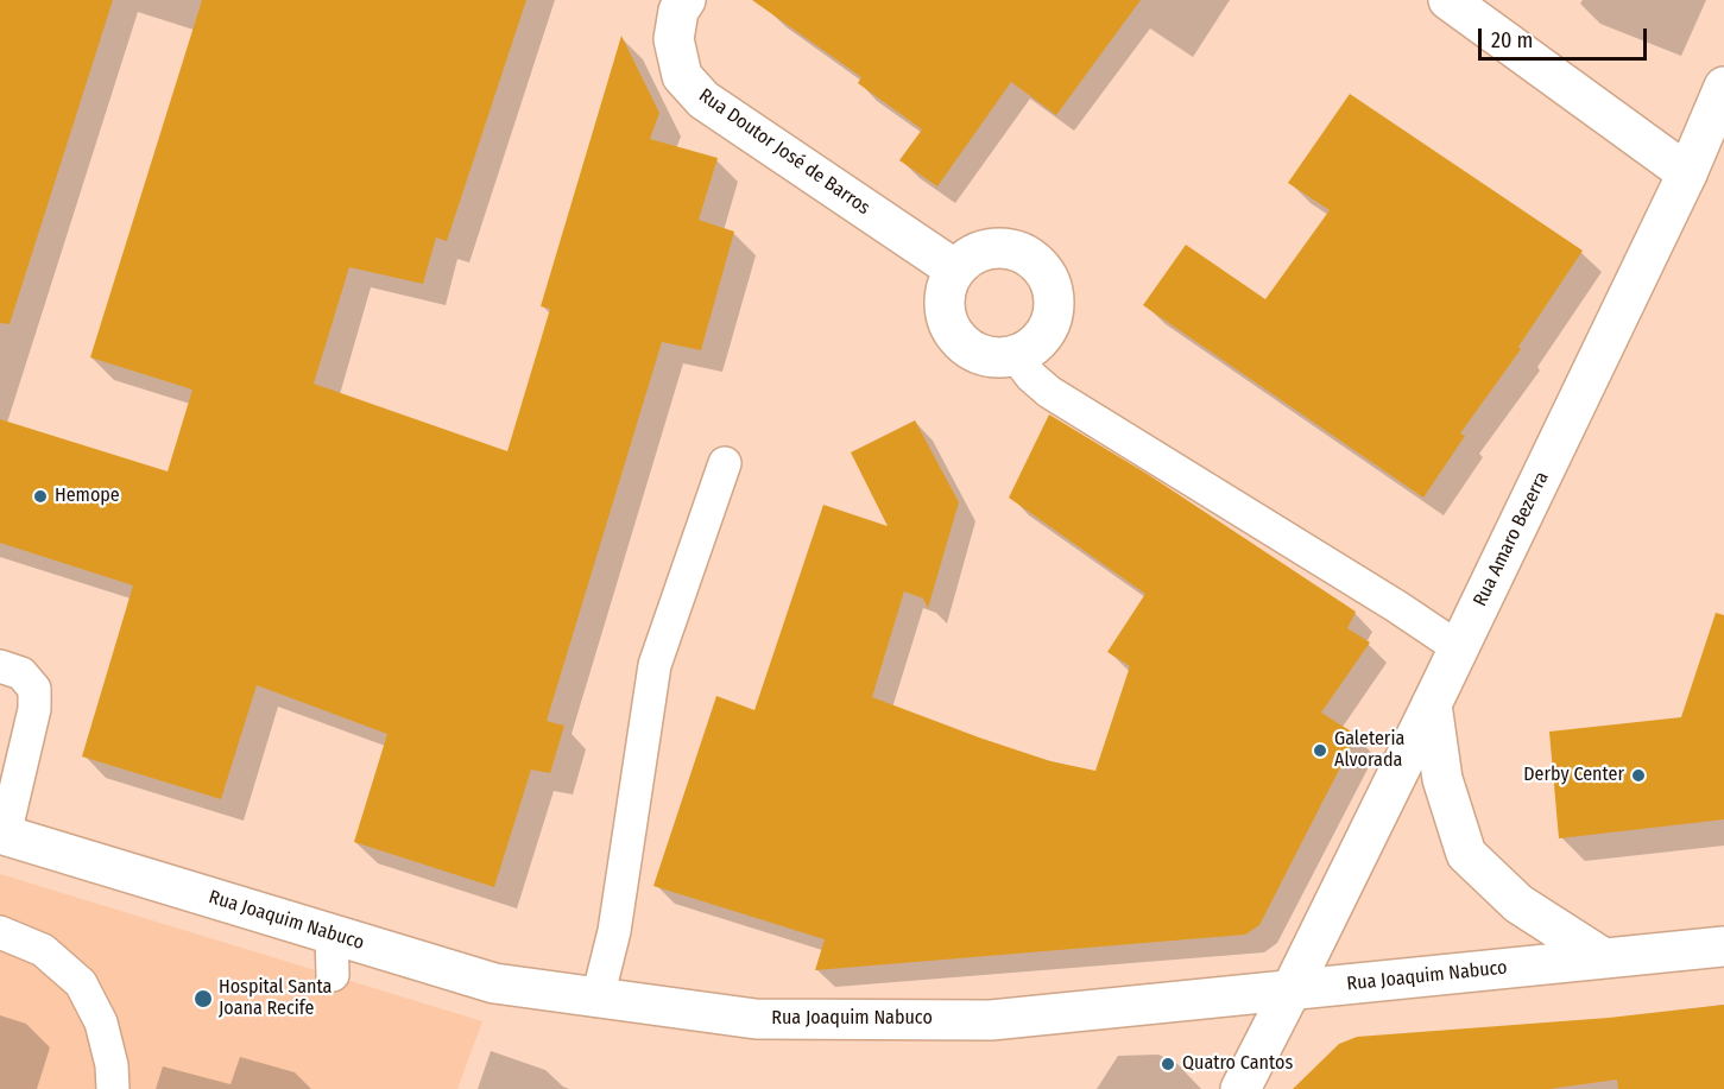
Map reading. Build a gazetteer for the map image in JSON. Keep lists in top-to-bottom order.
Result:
{
  "streets": {
    "main road": ["Rua Doutor José de Barros", "Rua Amaro Bezerra", "Rua Joaquim Nabuco"]
  },
  "crossings": [
    ["Rua Amaro Bezerra", "Rua Joaquim Nabuco"]
  ],
  "places": [
    "Hemope",
    "Galeteria Alvorada",
    "Derby Center",
    "Hospital Santa Joana Recife",
    "Quatro Cantos"
  ],
  "scale_bar": "20 m"
}
